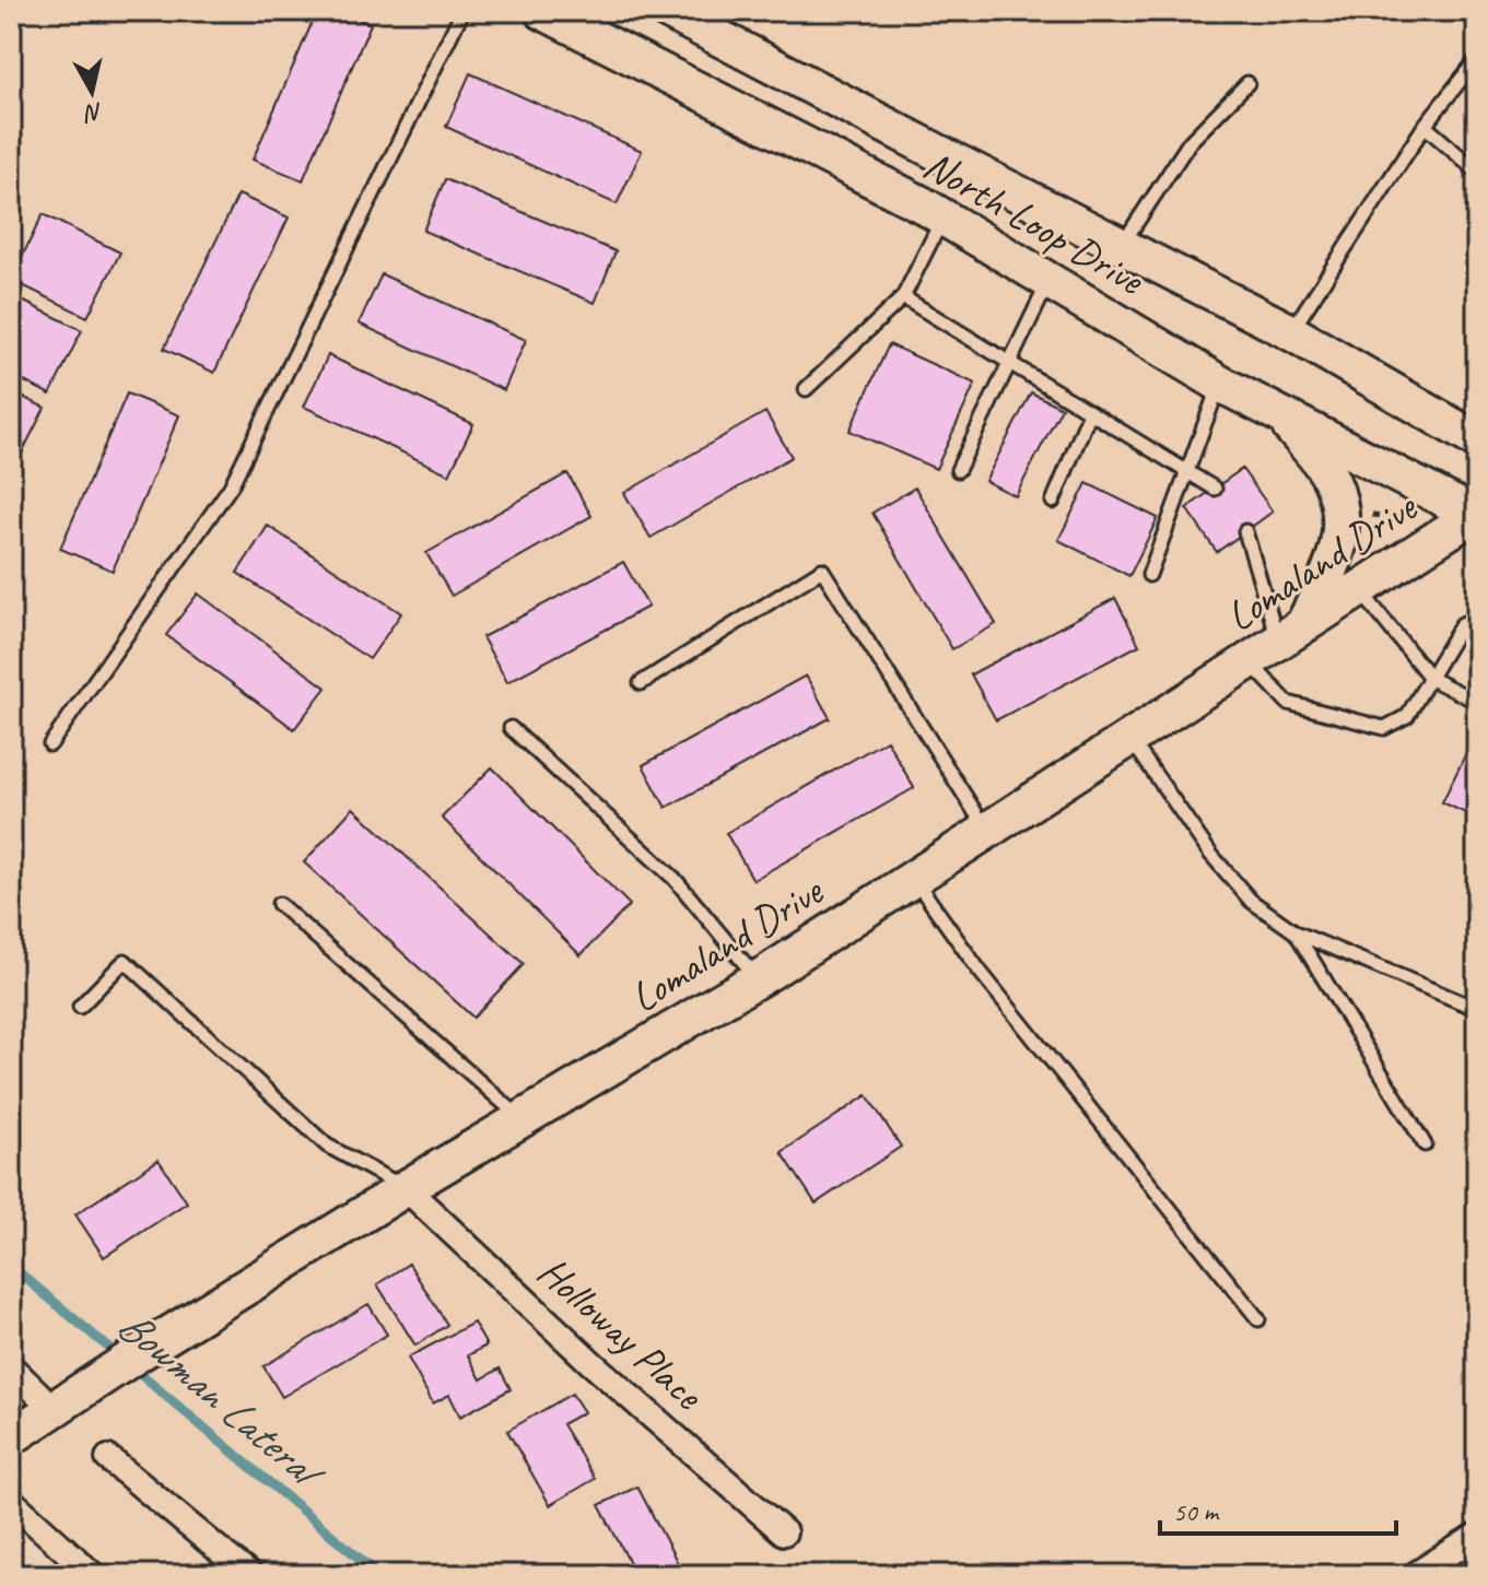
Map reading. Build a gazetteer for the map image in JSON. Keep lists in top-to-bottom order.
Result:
{
  "streets": {
    "main road": ["North Loop Drive", "Lomaland Drive"],
    "street": ["Holloway Place"]
  },
  "crossings": [
    ["North Loop Drive", "Lomaland Drive"],
    ["Lomaland Drive", "Holloway Place"]
  ],
  "water": ["Bowman Lateral"],
  "scale_bar": "50 m",
  "north": "bottom"
}
